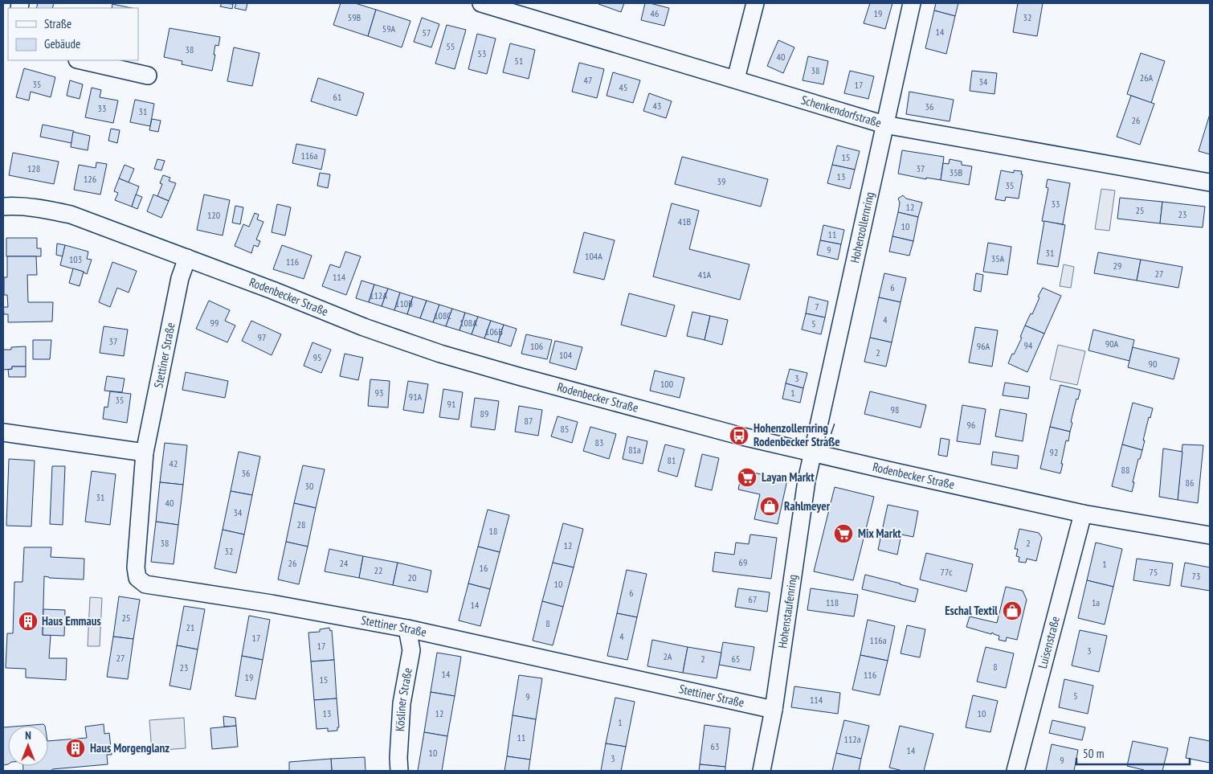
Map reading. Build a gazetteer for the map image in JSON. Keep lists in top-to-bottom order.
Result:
{
  "streets": {
    "street": [
      "Schenkendorfstraße",
      "Hohenzollernring",
      "Rodenbecker Straße",
      "Stettiner Straße",
      "Hohenstaufenring",
      "Luisenstraße",
      "Kösliner Straße"
    ]
  },
  "crossings": [
    ["Schenkendorfstraße", "Hohenzollernring"],
    ["Hohenzollernring", "Rodenbecker Straße"],
    ["Hohenzollernring", "Hohenstaufenring"],
    ["Rodenbecker Straße", "Stettiner Straße"],
    ["Rodenbecker Straße", "Hohenstaufenring"],
    ["Rodenbecker Straße", "Luisenstraße"],
    ["Stettiner Straße", "Hohenstaufenring"],
    ["Stettiner Straße", "Kösliner Straße"]
  ],
  "places": {
    "bus stop": ["Hohenzollernring / Rodenbecker Straße"],
    "supermarket": ["Layan Markt", "Mix Markt"],
    "shop": ["Rahlmeyer", "Eschal Textil"],
    "building": ["Haus Emmaus", "Haus Morgenglanz"]
  },
  "house_numbers": [
    "46",
    "19",
    "59B",
    "32",
    "59A",
    "14",
    "57",
    "55",
    "38",
    "53",
    "40",
    "51",
    "38",
    "26A",
    "47",
    "34",
    "35",
    "17",
    "45",
    "61",
    "43",
    "36",
    "33",
    "31",
    "26",
    "116a",
    "15",
    "128",
    "37",
    "35B",
    "13",
    "126",
    "39",
    "35",
    "33",
    "12",
    "25",
    "23",
    "120",
    "41B",
    "10",
    "11",
    "9",
    "31",
    "104A",
    "35A",
    "103",
    "116",
    "29",
    "27",
    "41A",
    "114",
    "6",
    "112A",
    "110B",
    "7",
    "108C",
    "4",
    "99",
    "108A",
    "5",
    "106B",
    "97",
    "37",
    "90A",
    "94",
    "106",
    "96A",
    "2",
    "104",
    "95",
    "90",
    "3",
    "100",
    "93",
    "1",
    "91A",
    "35",
    "91",
    "98",
    "89",
    "87",
    "96",
    "85",
    "83",
    "81a",
    "92",
    "81",
    "42",
    "88",
    "36",
    "86",
    "30",
    "31",
    "40",
    "34",
    "28",
    "18",
    "38",
    "2",
    "12",
    "32",
    "69",
    "26",
    "24",
    "1",
    "16",
    "22",
    "77c",
    "75",
    "73",
    "20",
    "10",
    "6",
    "67",
    "118",
    "1a",
    "14",
    "25",
    "8",
    "21",
    "4",
    "17",
    "116a",
    "17",
    "3",
    "2A",
    "27",
    "2",
    "65",
    "8",
    "23",
    "14",
    "116",
    "19",
    "15",
    "5",
    "9",
    "114",
    "13",
    "12",
    "10",
    "1",
    "11",
    "112a",
    "63",
    "14",
    "10",
    "3",
    "9"
  ],
  "legend": ["Straße", "Gebäude"],
  "scale_bar": "50 m",
  "north": "top"
}
